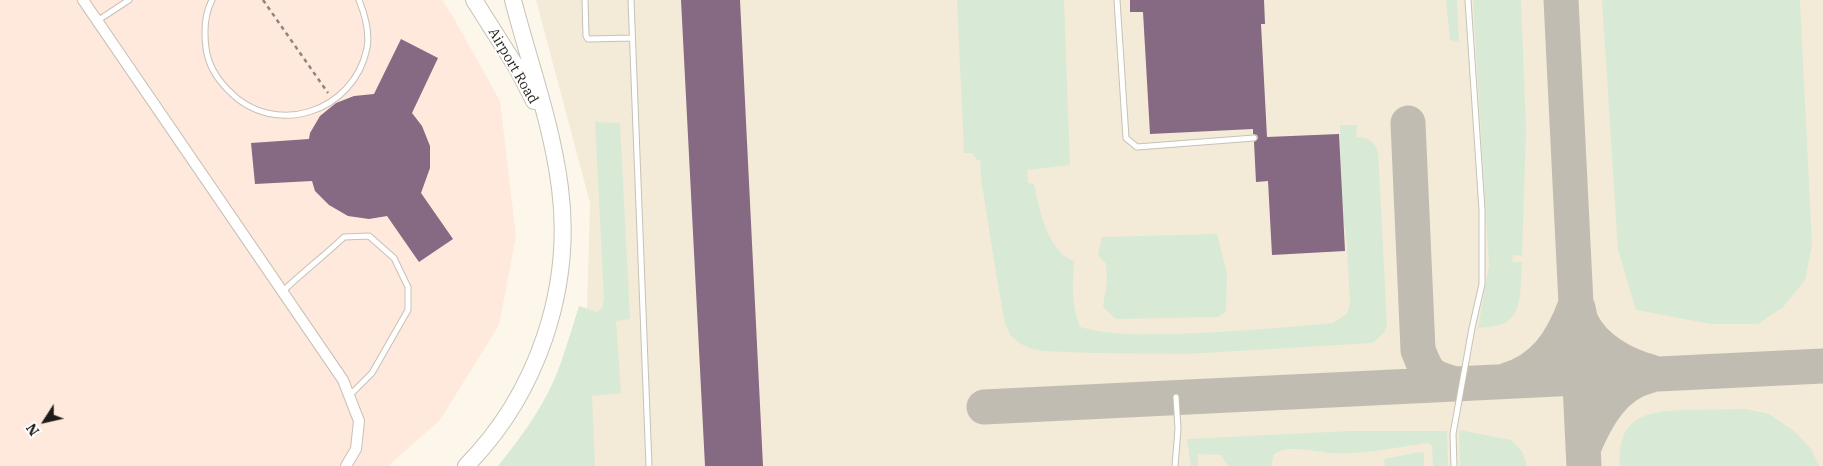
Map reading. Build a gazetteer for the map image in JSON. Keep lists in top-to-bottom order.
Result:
{
  "streets": {
    "main road": ["Airport Road"]
  },
  "north": "bottom left"
}
